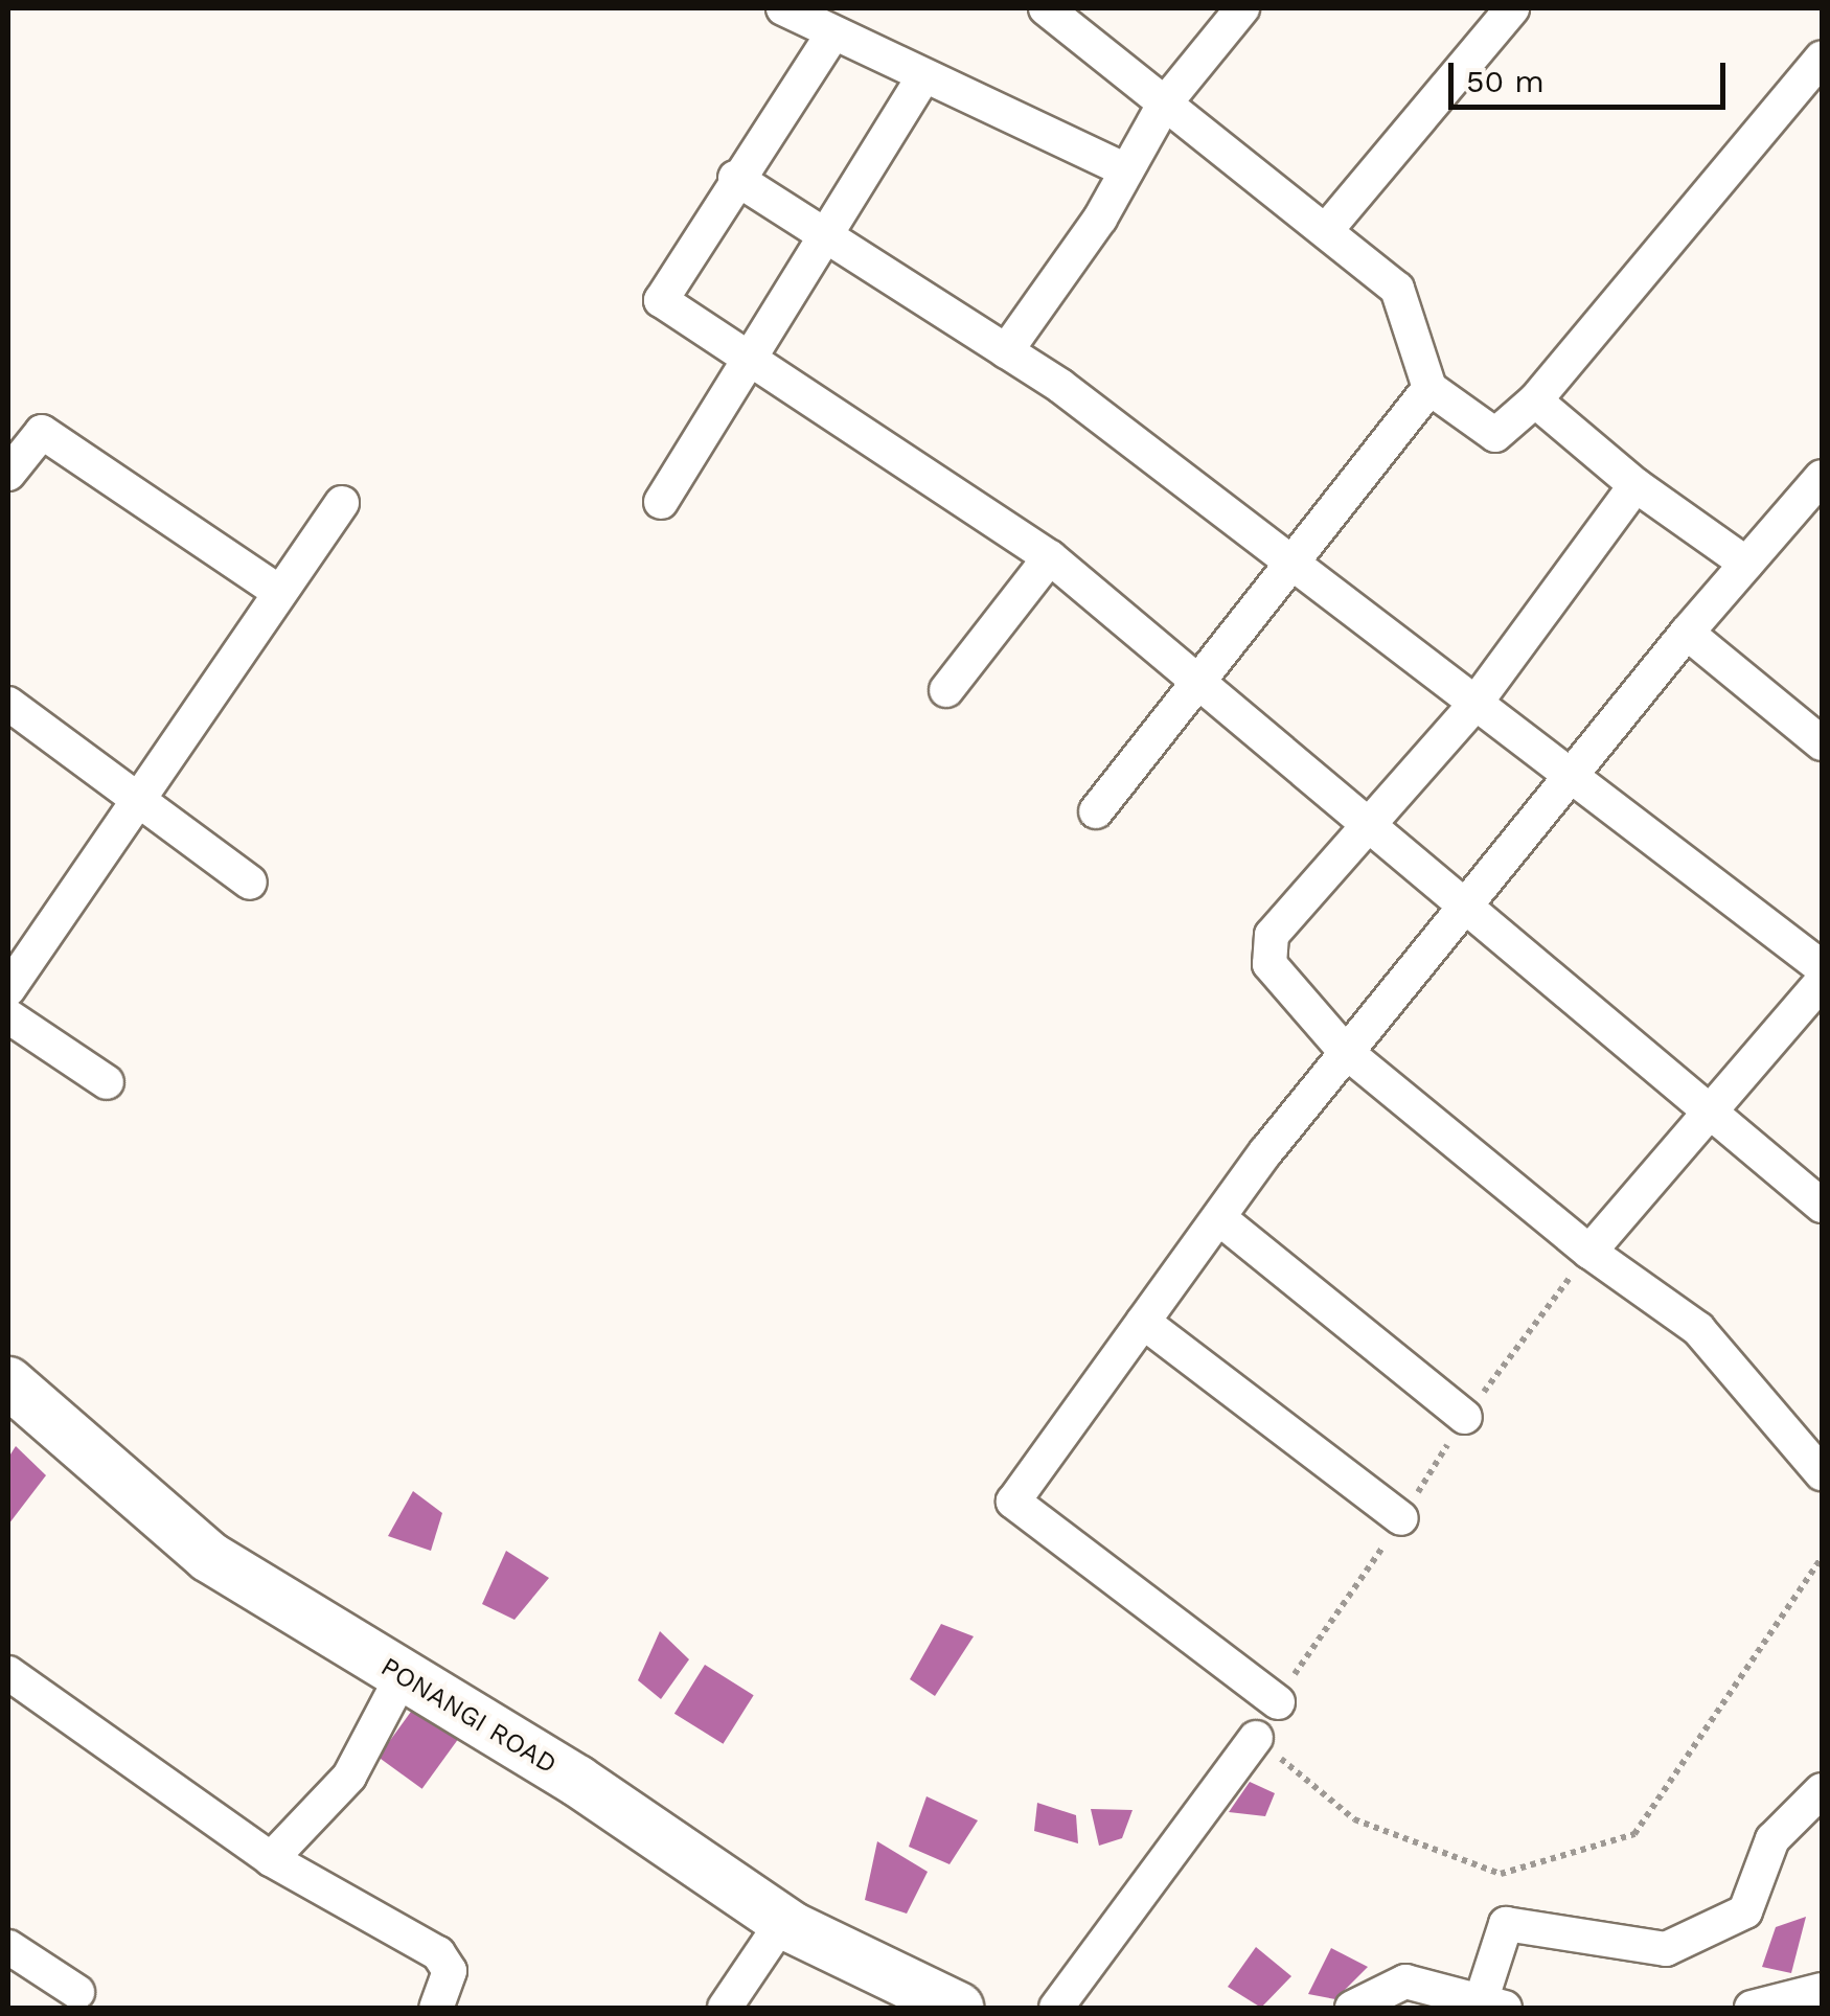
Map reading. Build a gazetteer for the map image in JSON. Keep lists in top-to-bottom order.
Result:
{
  "streets": {
    "street": ["PONANGI ROAD"]
  },
  "scale_bar": "50 m"
}
